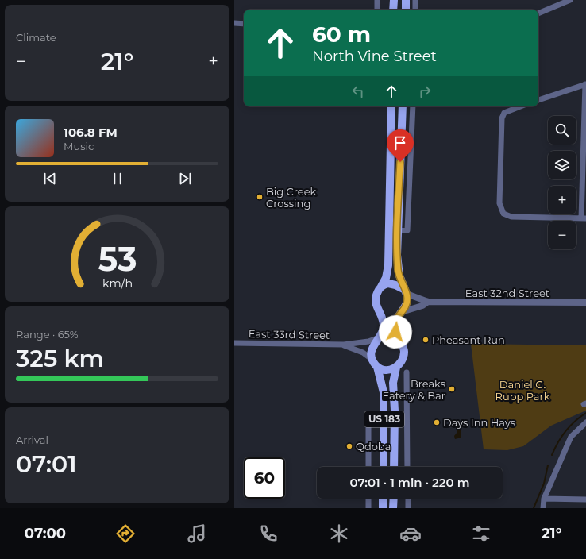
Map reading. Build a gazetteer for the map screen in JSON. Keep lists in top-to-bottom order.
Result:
{
  "streets": {
    "main road": ["US 183"],
    "street": ["East 32nd Street", "East 33rd Street"]
  },
  "crossings": [
    ["East 33rd Street", "US 183"]
  ],
  "parks": ["Daniel G. Rupp Park"],
  "places": [
    "Big Creek Crossing",
    "Pheasant Run",
    "Breaks Eatery & Bar",
    "Days Inn Hays",
    "Qdoba"
  ],
  "page": {
    "tile": [
      "Climate",
      ["Range · 65%", "325 km"],
      ["Arrival", "07:01"]
    ],
    "turn": ["60 m", "North Vine Street"],
    "heat": ["−", "21°", "+"],
    "map_buttons": ["+", "−"],
    "song": ["106.8 FM", "Music"],
    "limit": "60",
    "trip": "07:01 · 1 min · 220 m",
    "tabs": ["07:00", "21°"],
    "gauge": ["53", "km/h"]
  }
}
